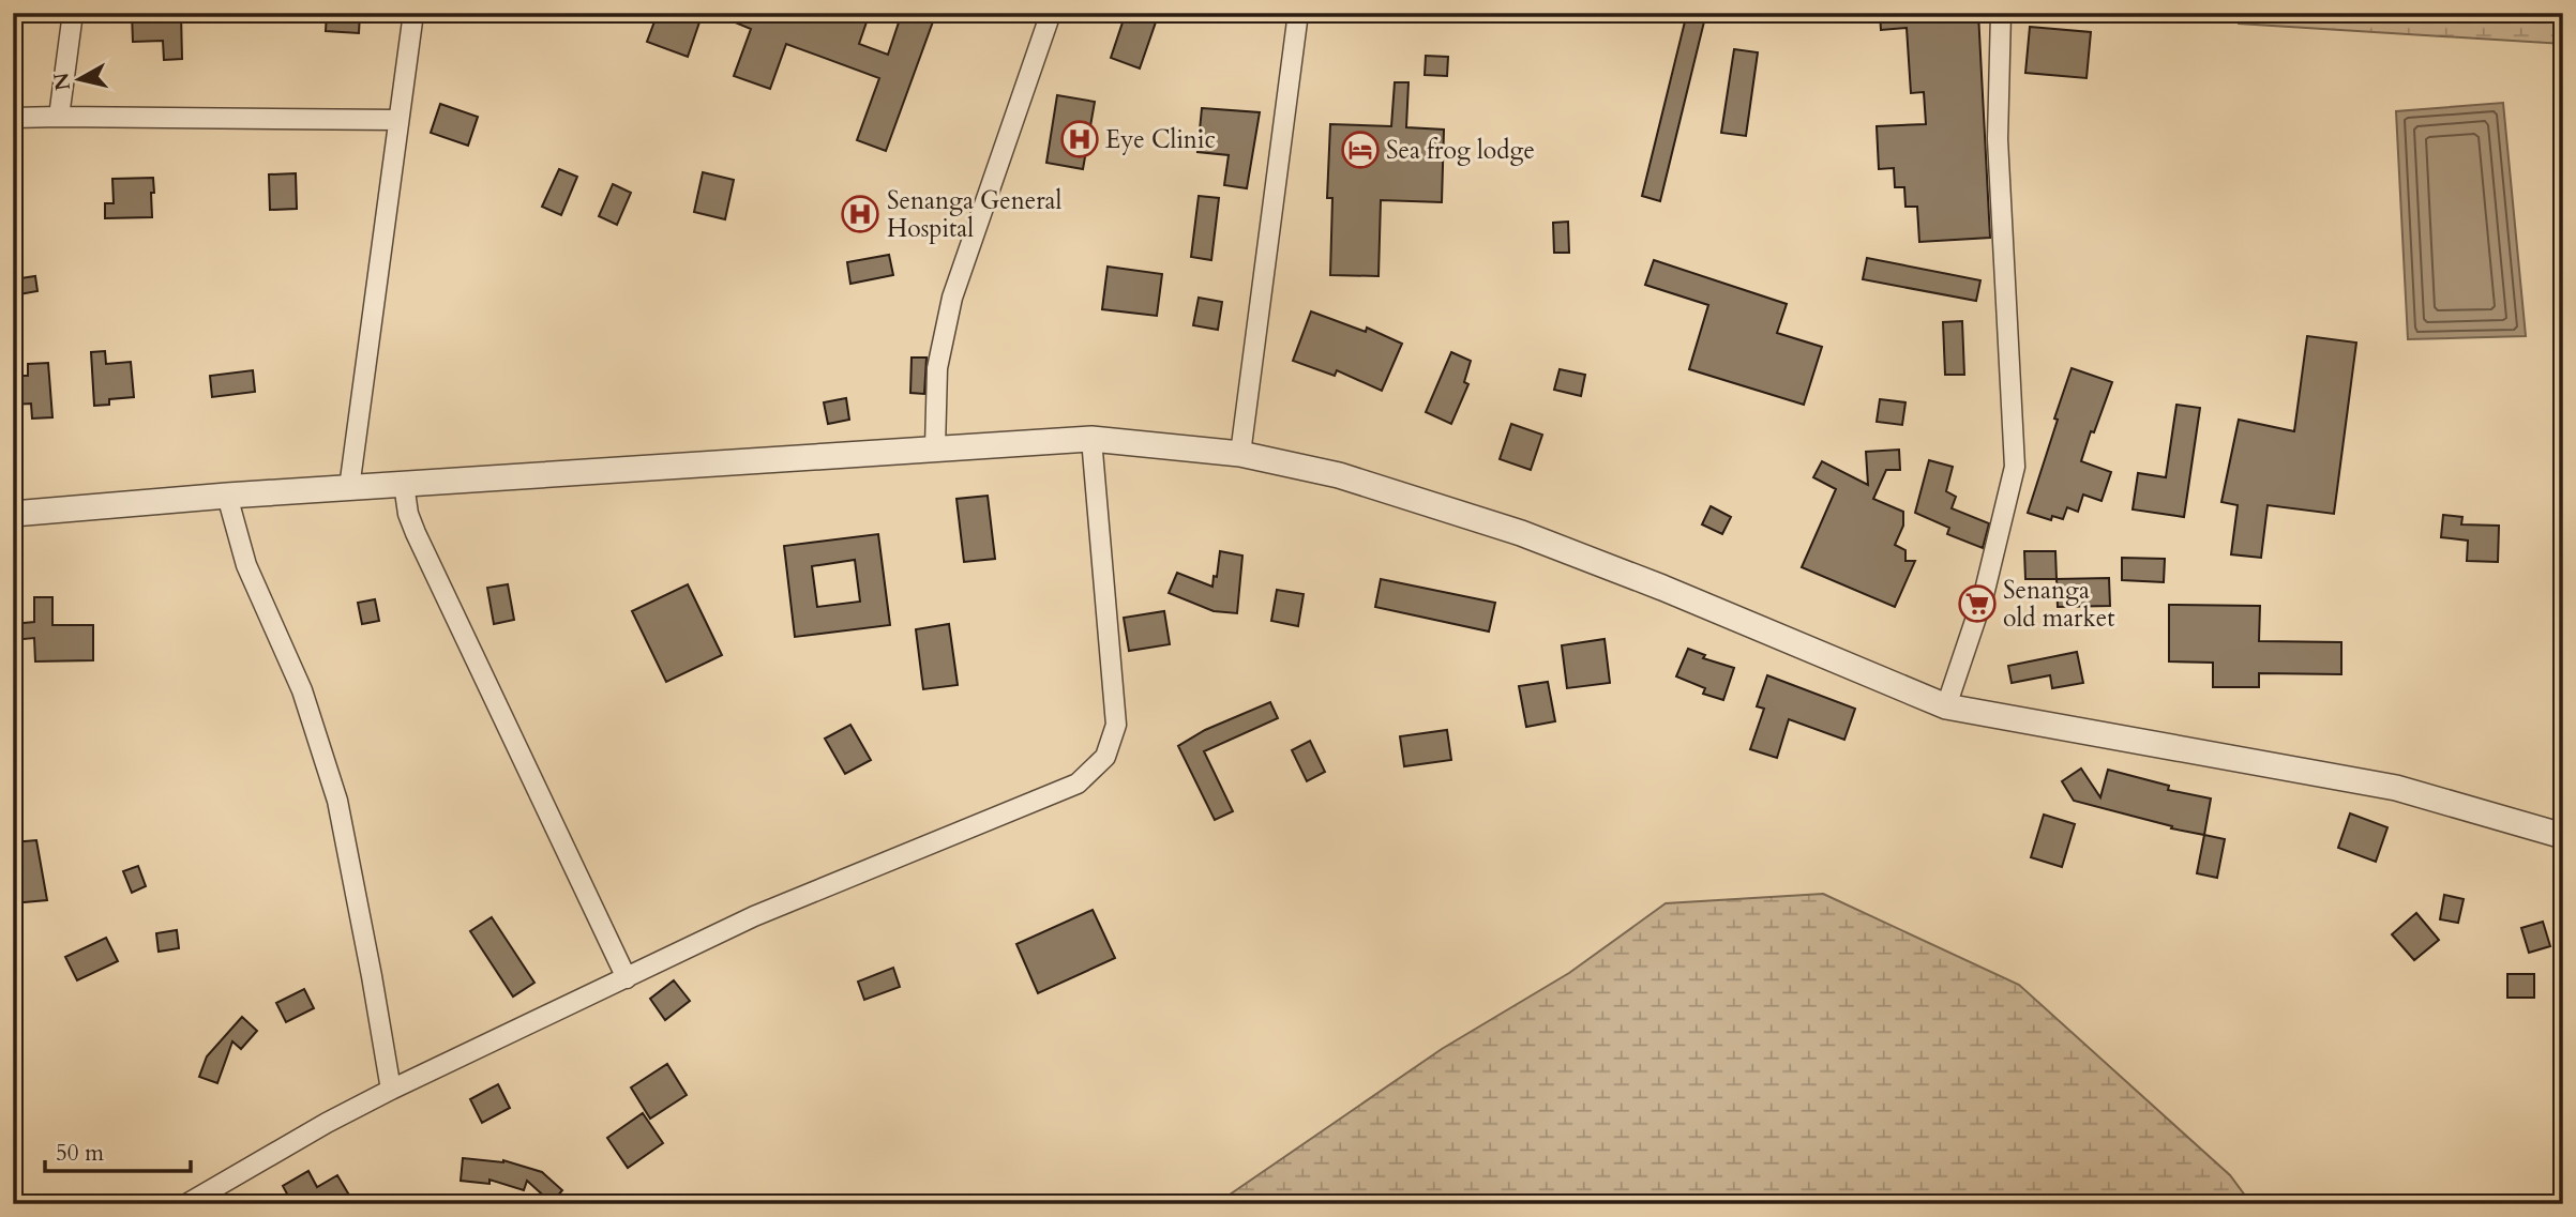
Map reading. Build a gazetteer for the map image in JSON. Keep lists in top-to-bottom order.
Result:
{
  "places": {
    "hospital": ["Eye Clinic", "Senanga General Hospital"],
    "hotel": ["Sea frog lodge"],
    "supermarket": ["Senanga old market"]
  },
  "scale_bar": "50 m",
  "north": "left"
}
